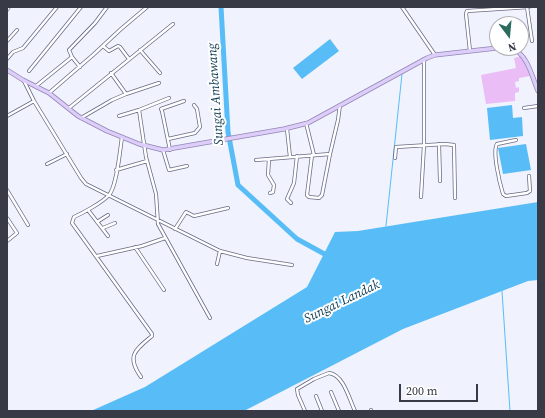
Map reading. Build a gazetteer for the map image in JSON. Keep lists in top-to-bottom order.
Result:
{
  "water": ["Sungai Ambawang", "Sungai Landak"],
  "scale_bar": "200 m",
  "north": "bottom"
}
